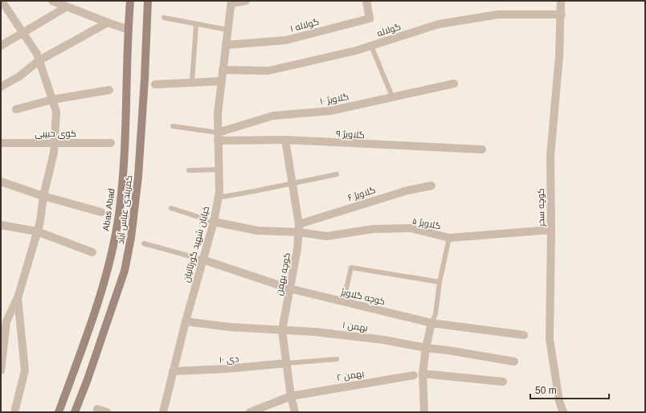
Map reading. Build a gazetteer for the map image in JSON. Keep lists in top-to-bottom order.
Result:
{
  "streets": {
    "main road": ["Abas Abad", "کمربندی عباس آباد"],
    "street": [
      "گولاله ۱",
      "گولاله",
      "گلاویژ ۱۰",
      "کوی حبیبی",
      "گلاویژ ۹",
      "گلاویژ ۶",
      "کوچه سحر",
      "گلاویژ ۵",
      "خیابان شهید گورتانیان",
      "کوچه بهمن",
      "کوچه گلاویژ",
      "بهمن ۱",
      "دی ۱۰",
      "بهمن ۲"
    ]
  },
  "crossings": [
    ["گولاله ۱", "خیابان شهید گورتانیان"],
    ["گولاله", "کوچه سحر"],
    ["گولاله", "خیابان شهید گورتانیان"],
    ["گلاویژ ۱۰", "گلاویژ ۹"],
    ["گلاویژ ۱۰", "خیابان شهید گورتانیان"],
    ["گلاویژ ۹", "خیابان شهید گورتانیان"],
    ["گلاویژ ۹", "کوچه بهمن"],
    ["گلاویژ ۶", "گلاویژ ۵"],
    ["گلاویژ ۶", "کوچه بهمن"],
    ["کوچه سحر", "گلاویژ ۵"],
    ["گلاویژ ۵", "کوچه بهمن"],
    ["خیابان شهید گورتانیان", "کوچه گلاویژ"],
    ["خیابان شهید گورتانیان", "بهمن ۱"],
    ["خیابان شهید گورتانیان", "دی ۱۰"],
    ["کوچه بهمن", "کوچه گلاویژ"],
    ["کوچه بهمن", "بهمن ۱"],
    ["کوچه بهمن", "دی ۱۰"],
    ["کوچه بهمن", "بهمن ۲"]
  ],
  "scale_bar": "50 m"
}
